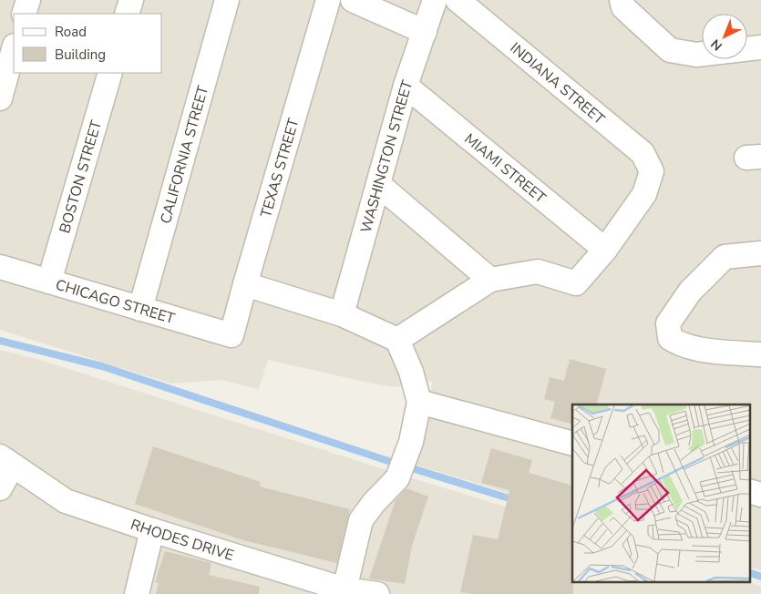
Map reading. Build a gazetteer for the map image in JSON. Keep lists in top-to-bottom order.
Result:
{
  "streets": {
    "street": [
      "INDIANA STREET",
      "CALIFORNIA STREET",
      "WASHINGTON STREET",
      "TEXAS STREET",
      "MIAMI STREET",
      "BOSTON STREET",
      "CHICAGO STREET",
      "RHODES DRIVE"
    ]
  },
  "crossings": [
    ["INDIANA STREET", "MIAMI STREET"],
    ["CALIFORNIA STREET", "CHICAGO STREET"],
    ["WASHINGTON STREET", "MIAMI STREET"],
    ["TEXAS STREET", "CHICAGO STREET"],
    ["BOSTON STREET", "CHICAGO STREET"]
  ],
  "legend": ["Road", "Building"],
  "north": "bottom left"
}
